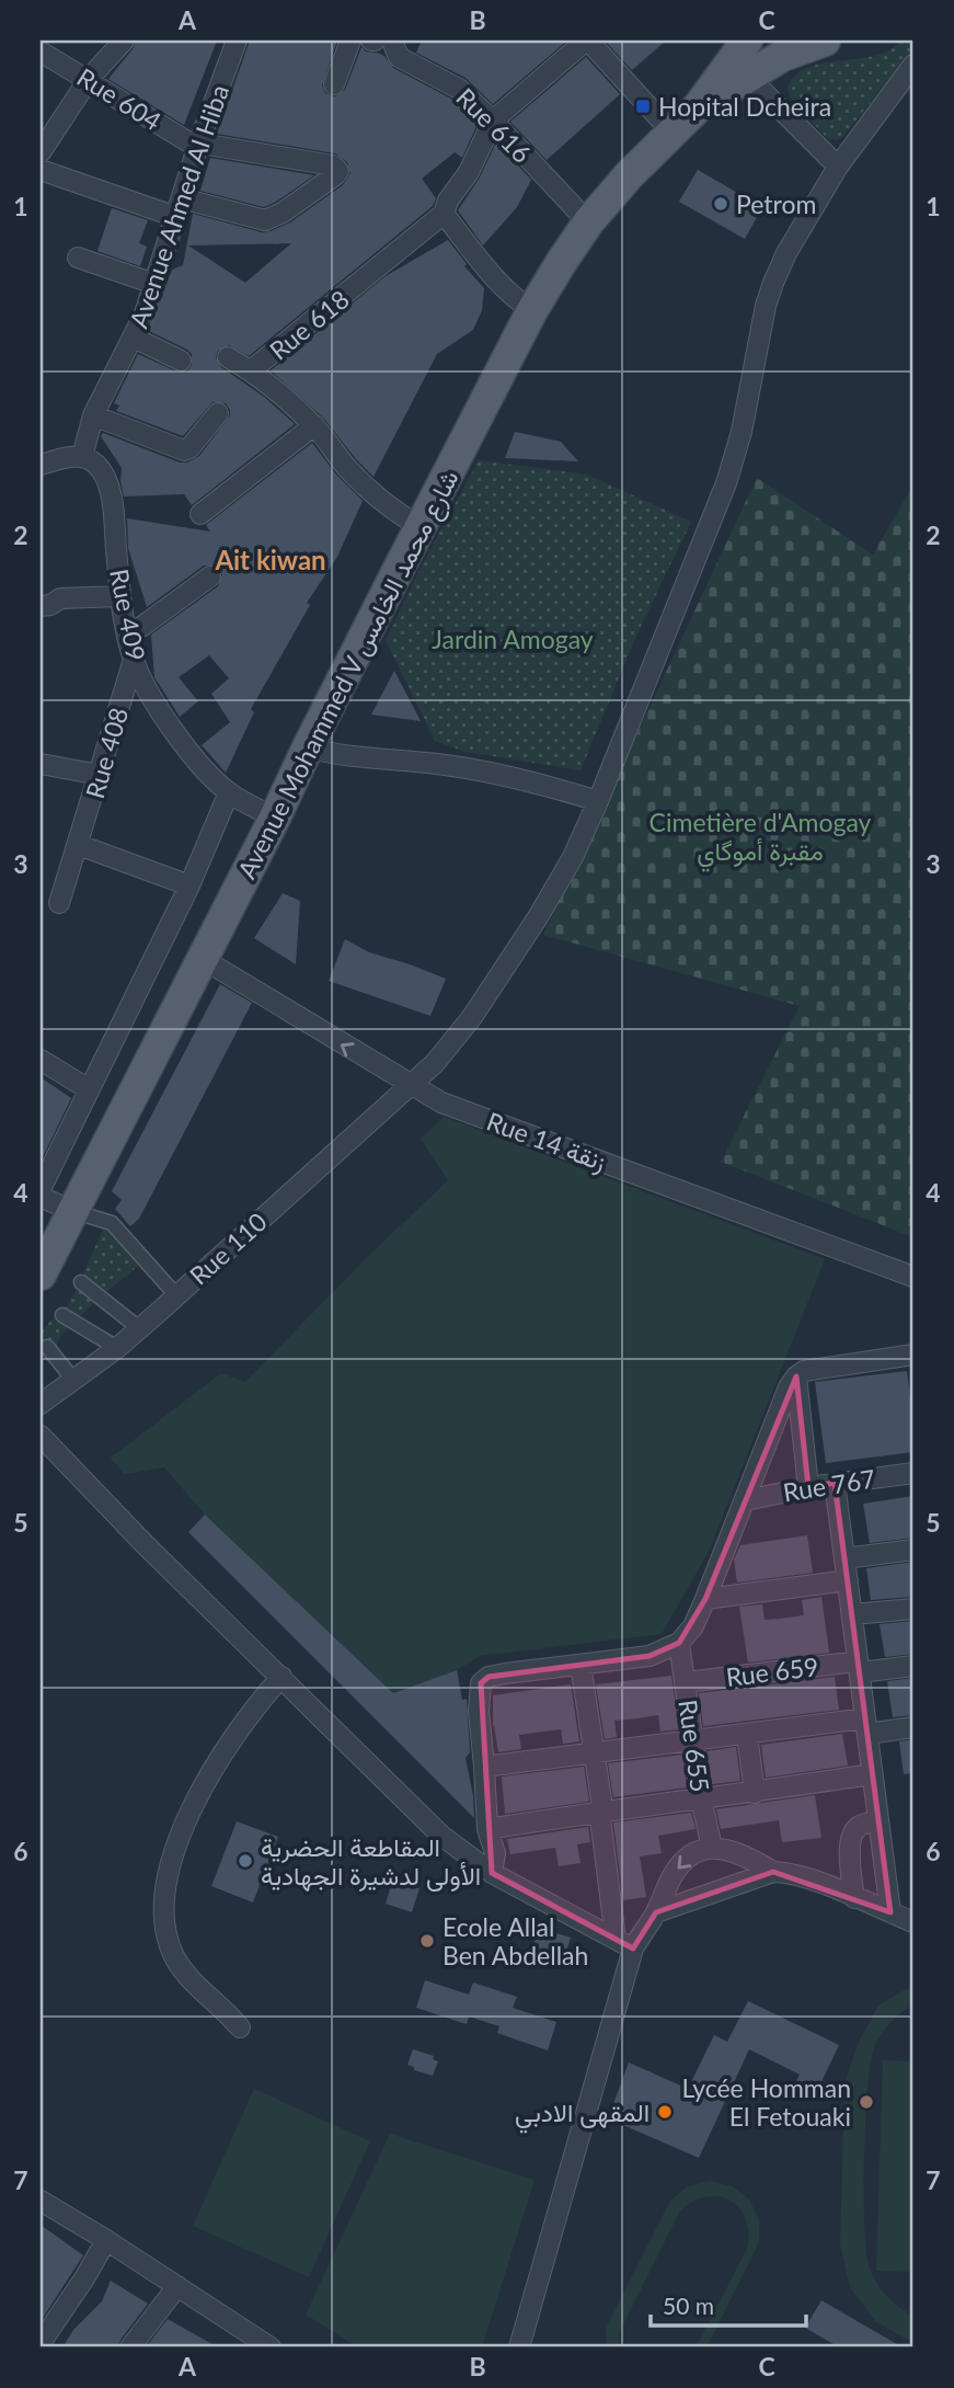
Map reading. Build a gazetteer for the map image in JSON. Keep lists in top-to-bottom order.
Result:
{
  "streets": {
    "main road": ["Avenue Mohammed V شارع محمد الخامس"],
    "street": [
      "Rue 604",
      "Rue 616",
      "Avenue Ahmed Al Hiba",
      "Rue 618",
      "Rue 409",
      "Rue 408",
      "Rue 14 زنقة",
      "Rue 110",
      "Rue 767",
      "Rue 659",
      "Rue 655"
    ]
  },
  "crossings": [
    ["Rue 604", "Avenue Ahmed Al Hiba"],
    ["Rue 616", "Avenue Mohammed V شارع محمد الخامس"],
    ["Avenue Ahmed Al Hiba", "Rue 409"],
    ["Rue 618", "Avenue Mohammed V شارع محمد الخامس"],
    ["Rue 409", "Avenue Mohammed V شارع محمد الخامس"],
    ["Rue 409", "Rue 408"],
    ["Avenue Mohammed V شارع محمد الخامس", "Rue 14 زنقة"],
    ["Rue 14 زنقة", "Rue 110"],
    ["Rue 659", "Rue 655"]
  ],
  "districts": ["Ait kiwan"],
  "parks": ["Jardin Amogay", "Cimetière d'Amogay مقبرة أموگاي"],
  "places": {
    "transit": ["Hopital Dcheira"],
    "other": [
      "Petrom",
      "المقاطعة الحضرية الأولى لدشيرة الجهادية",
      "Ecole Allal Ben Abdellah",
      "Lycée Homman El Fetouaki",
      "المقهى الادبي"
    ]
  },
  "scale_bar": "50 m",
  "grid": {
    "columns": ["A", "B", "C"],
    "rows": [
      "1",
      "2",
      "3",
      "4",
      "5",
      "6",
      "7"
    ]
  }
}
